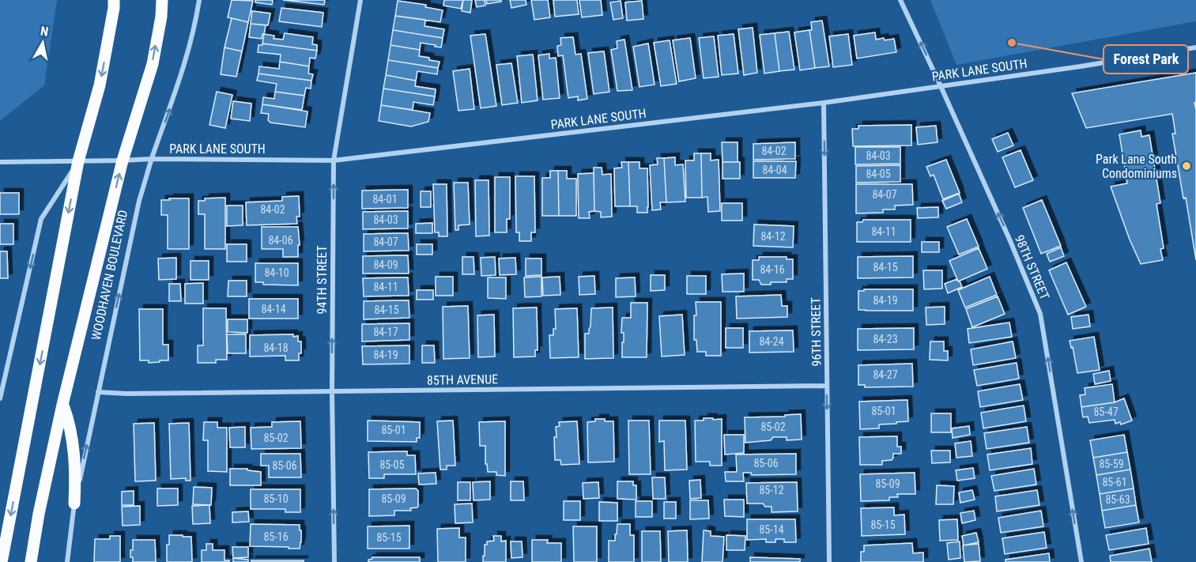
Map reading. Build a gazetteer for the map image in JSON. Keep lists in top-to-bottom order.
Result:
{
  "streets": {
    "main road": ["WOODHAVEN BOULEVARD"],
    "street": [
      "PARK LANE SOUTH",
      "98TH STREET",
      "94TH STREET",
      "96TH STREET",
      "85TH AVENUE"
    ]
  },
  "crossings": [
    ["PARK LANE SOUTH", "98TH STREET"],
    ["PARK LANE SOUTH", "WOODHAVEN BOULEVARD"],
    ["PARK LANE SOUTH", "94TH STREET"],
    ["PARK LANE SOUTH", "96TH STREET"],
    ["WOODHAVEN BOULEVARD", "85TH AVENUE"],
    ["94TH STREET", "85TH AVENUE"],
    ["96TH STREET", "85TH AVENUE"]
  ],
  "one_way": ["98TH STREET", "94TH STREET", "96TH STREET"],
  "places": ["Forest Park", "Park Lane South Condominiums"],
  "house_numbers": [
    "84-02",
    "84-03",
    "84-04",
    "84-05",
    "84-07",
    "84-01",
    "84-02",
    "84-03",
    "84-11",
    "84-12",
    "84-06",
    "84-07",
    "84-09",
    "84-15",
    "84-16",
    "84-10",
    "84-11",
    "84-19",
    "84-14",
    "84-15",
    "84-17",
    "84-23",
    "84-24",
    "84-18",
    "84-19",
    "84-27",
    "85-01",
    "85-47",
    "85-02",
    "85-01",
    "85-02",
    "85-06",
    "85-59",
    "85-05",
    "85-06",
    "85-61",
    "85-09",
    "85-12",
    "85-10",
    "85-09",
    "85-63",
    "85-15",
    "85-14",
    "85-16",
    "85-15"
  ],
  "north": "top"
}
